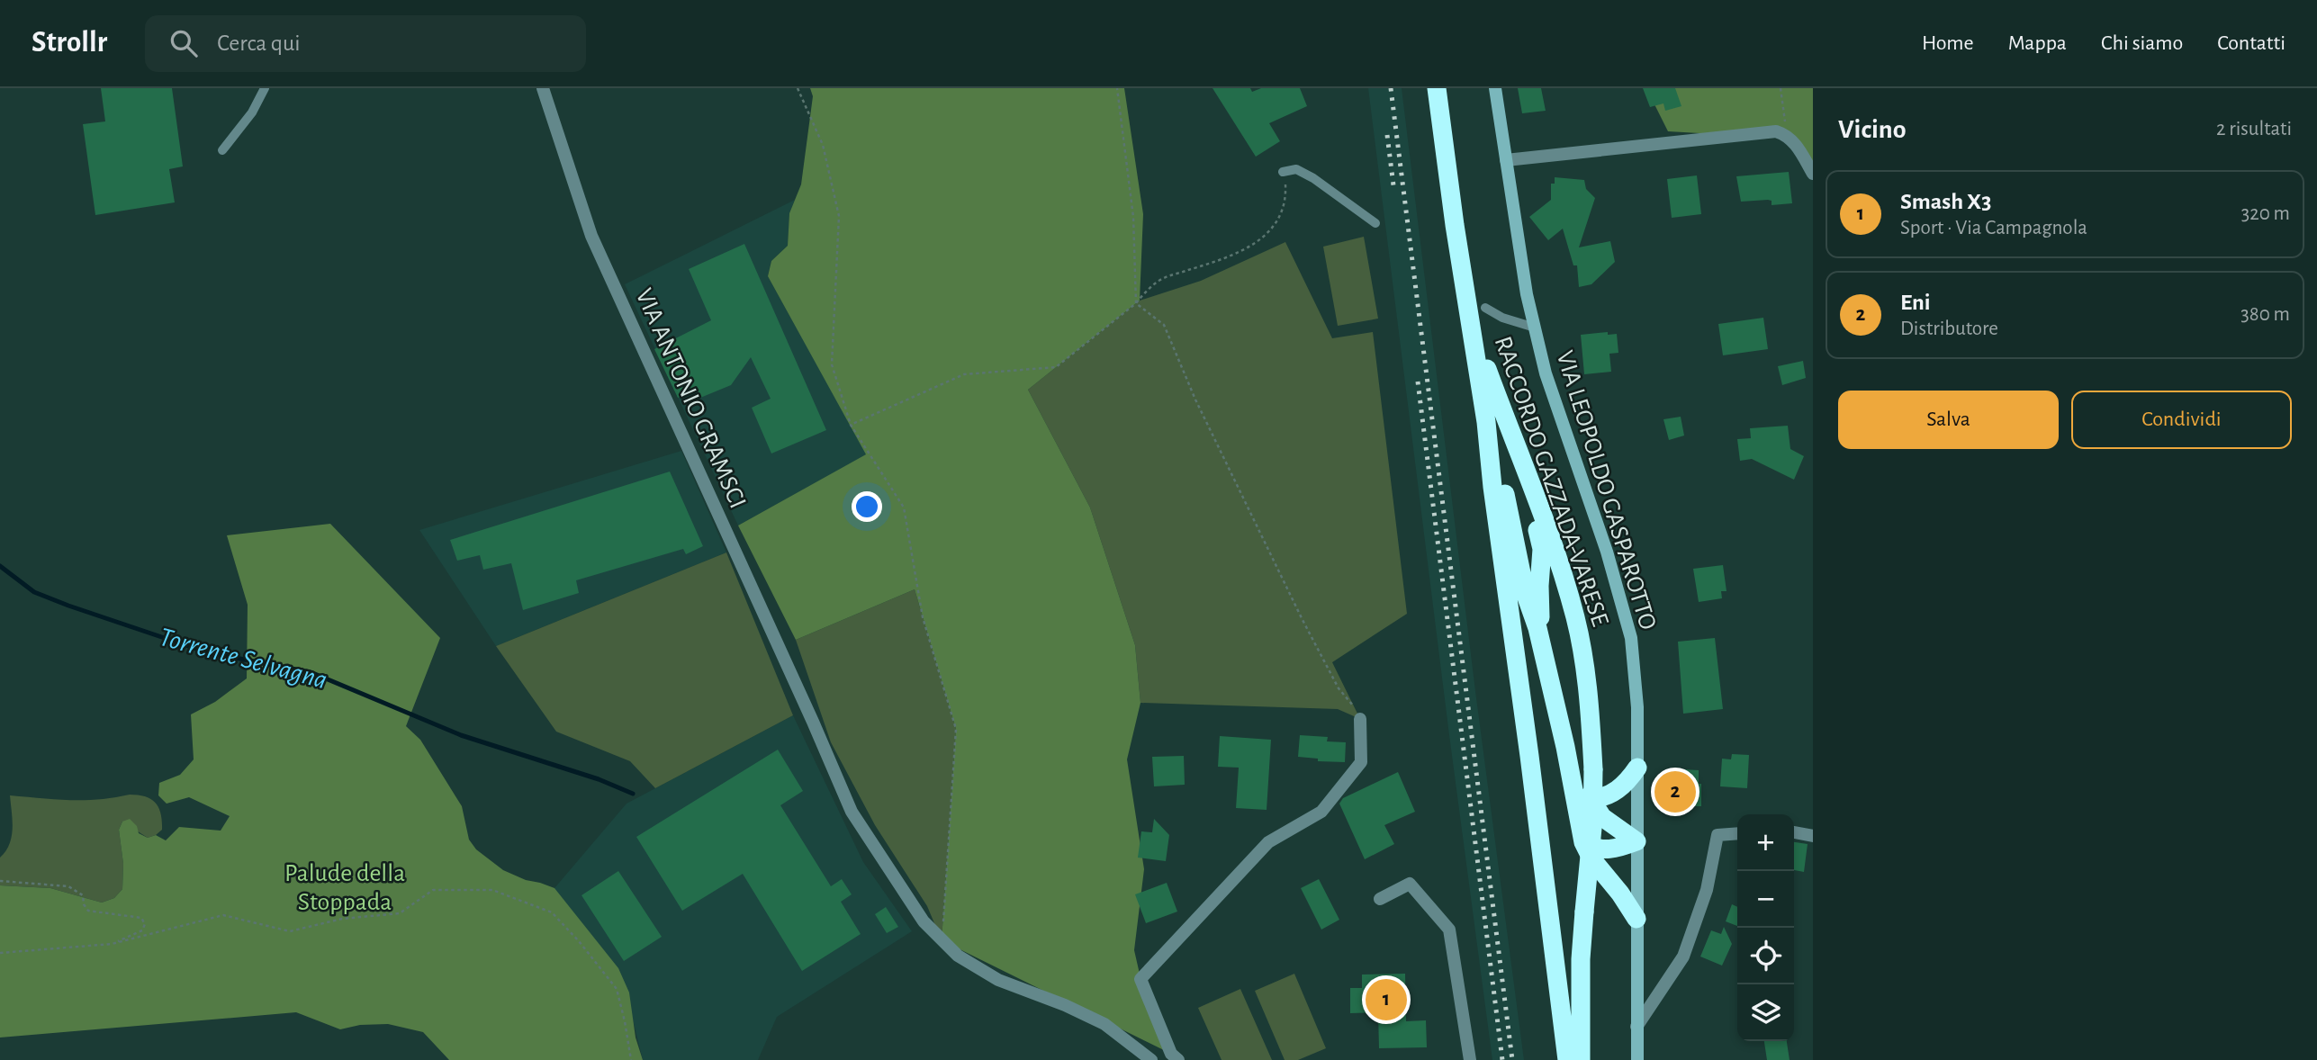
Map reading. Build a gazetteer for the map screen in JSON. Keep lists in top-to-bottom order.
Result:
{
  "streets": {
    "highway": ["RACCORDO GAZZADA-VARESE"],
    "main road": ["VIA LEOPOLDO GASPAROTTO"],
    "street": ["VIA ANTONIO GRAMSCI"]
  },
  "water": ["Torrente Selvagna"],
  "parks": ["Palude della Stoppada"],
  "page": {
    "header": "Strollr",
    "search": "Cerca qui",
    "nav": [
      "Home",
      "Mappa",
      "Chi siamo",
      "Contatti"
    ],
    "heading": ["Vicino", "2 risultati"],
    "list": [
      {
        "mark": "1",
        "name": "Smash X3",
        "note": "Sport · Via Campagnola",
        "value": "320 m"
      },
      {
        "mark": "2",
        "name": "Eni",
        "note": "Distributore",
        "value": "380 m"
      }
    ],
    "buttons": ["Salva", "Condividi"],
    "pins": ["2", "1"],
    "map_buttons": ["+", "−"]
  }
}
